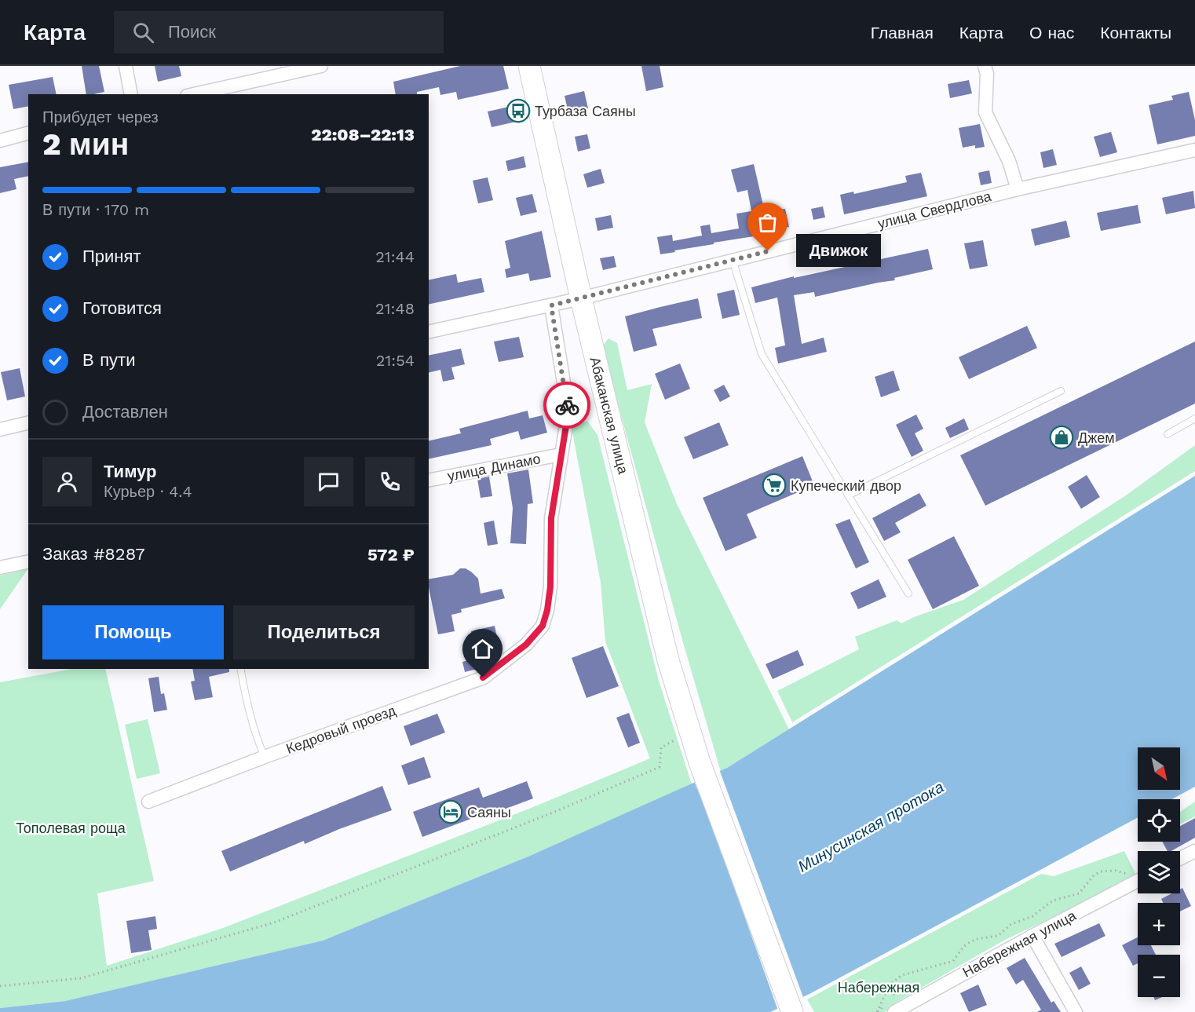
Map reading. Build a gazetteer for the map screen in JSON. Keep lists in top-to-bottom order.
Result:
{
  "streets": {
    "main road": ["Абаканская улица"],
    "street": [
      "улица Свердлова",
      "улица Динамо",
      "Кедровый проезд",
      "Набережная улица"
    ]
  },
  "crossings": [
    ["улица Свердлова", "Абаканская улица"],
    ["улица Динамо", "Кедровый проезд"]
  ],
  "water": ["Минусинская протока"],
  "parks": ["Тополевая роща", "Набережная"],
  "places": {
    "bus stop": ["Турбаза Саяны"],
    "other": ["Движок"],
    "shop": ["Джем"],
    "supermarket": ["Купеческий двор"],
    "hotel": ["Саяны"]
  },
  "north": "bottom right",
  "page": {
    "header": "Карта",
    "search": "Поиск",
    "nav": [
      "Главная",
      "Карта",
      "О нас",
      "Контакты"
    ],
    "heading": ["2 мин", "Прибудет через", "22:08–22:13"],
    "panel": [
      "Тимур",
      "Курьер · 4.4",
      "Заказ #8287",
      "572 ₽"
    ],
    "bar": "В пути · 170 m",
    "list": [
      ["Принят", "21:44"],
      ["Готовится", "21:48"],
      ["В пути", "21:54"],
      "Доставлен"
    ],
    "bubble": "Движок",
    "buttons": ["Помощь", "Поделиться"],
    "map_buttons": ["+", "−"]
  }
}
